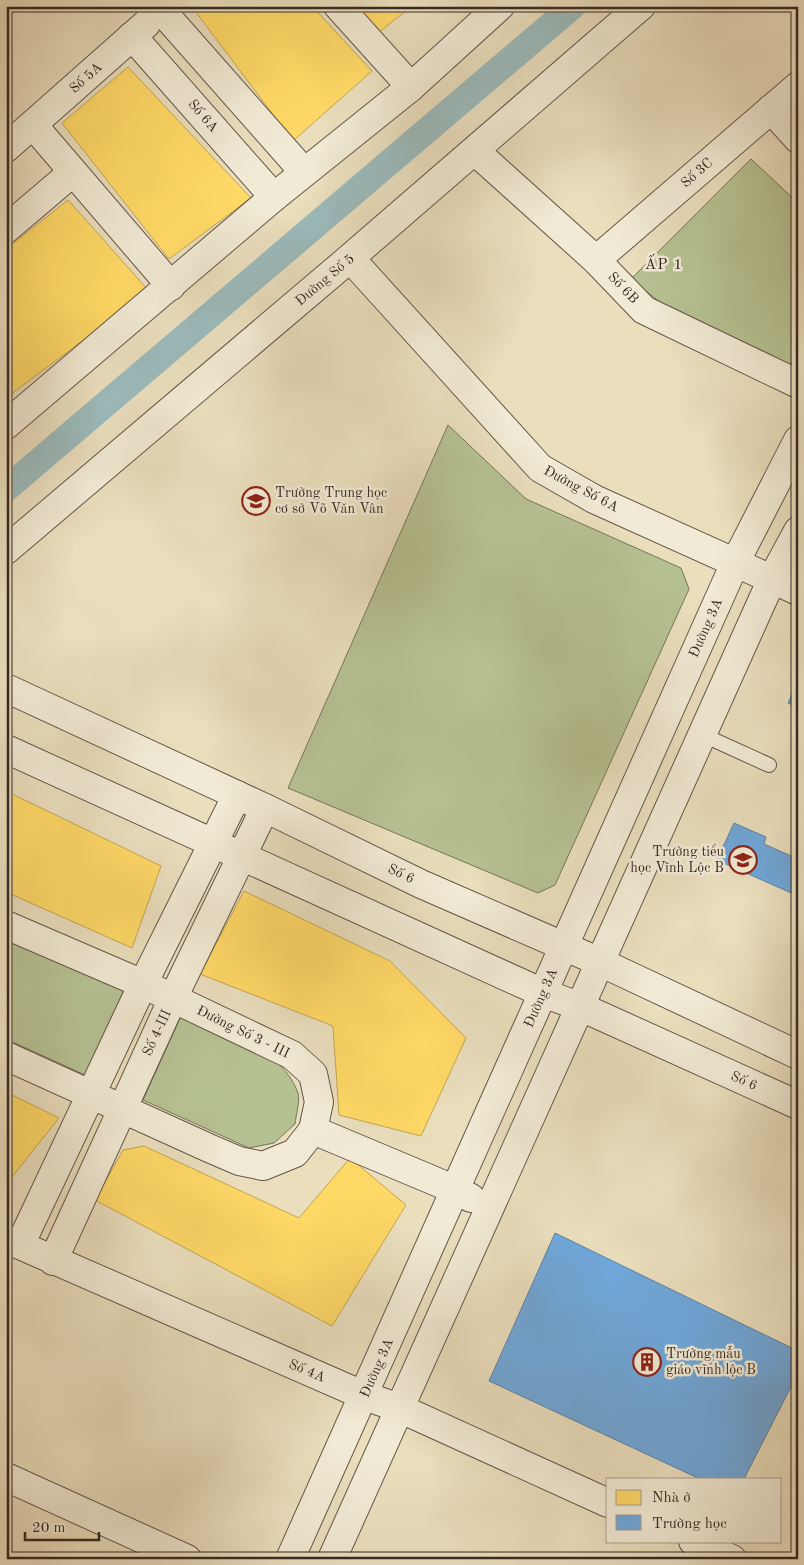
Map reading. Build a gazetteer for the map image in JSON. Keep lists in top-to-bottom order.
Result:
{
  "streets": {
    "street": [
      "Số 5A",
      "Số 6A",
      "Số 3C",
      "Đường Số 5",
      "Số 6B",
      "Đường Số 6A",
      "Đường 3A",
      "Số 6",
      "Đường Số 3 - III",
      "Số 4-III",
      "Số 4A"
    ]
  },
  "crossings": [
    ["Số 5A", "Số 6A"],
    ["Số 3C", "Số 6B"],
    ["Đường Số 5", "Số 6B"],
    ["Đường Số 5", "Đường Số 6A"],
    ["Đường Số 6A", "Đường 3A"],
    ["Đường 3A", "Số 6"],
    ["Đường 3A", "Số 4A"],
    ["Số 6", "Số 4-III"],
    ["Đường Số 3 - III", "Số 4-III"],
    ["Số 4-III", "Số 4A"]
  ],
  "districts": ["ẤP 1"],
  "places": {
    "school or university": ["Trường Trung học cơ sở Võ Văn Vân", "Trường tiểu học Vĩnh Lộc B"],
    "building": ["Trường mẫu giáo vĩnh lộc B"]
  },
  "legend": ["Nhà ở", "Trường học"],
  "scale_bar": "20 m"
}
